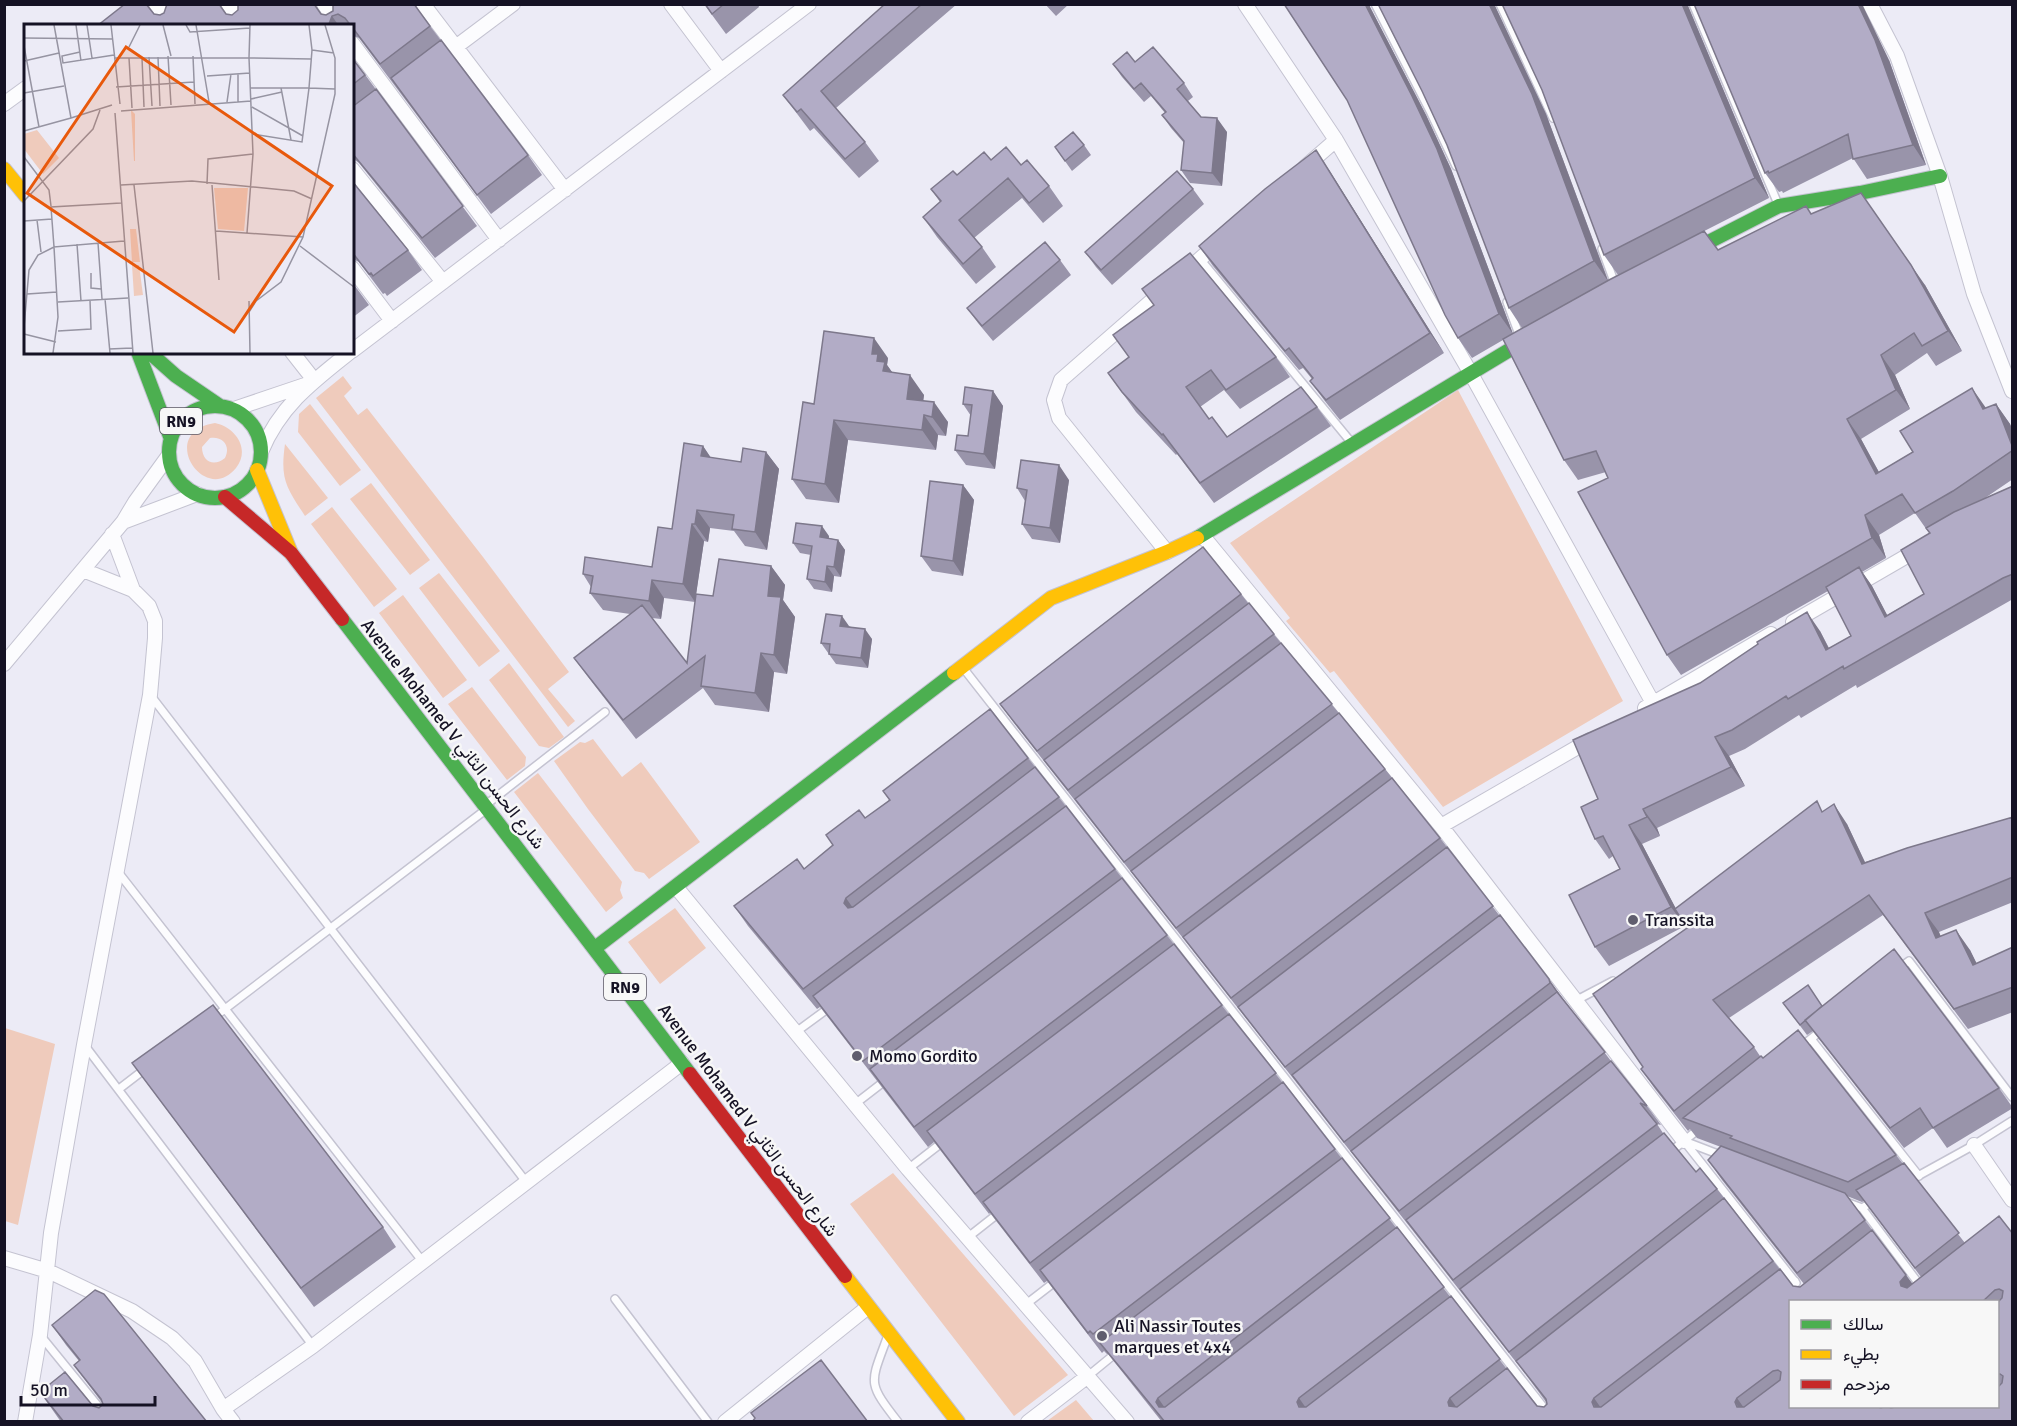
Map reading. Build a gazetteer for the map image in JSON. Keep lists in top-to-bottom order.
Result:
{
  "streets": {
    "main road": ["RN9", "Avenue Mohamed V شارع الحسن الثاني"]
  },
  "crossings": [
    ["RN9", "Avenue Mohamed V شارع الحسن الثاني"]
  ],
  "places": ["Transsita", "Momo Gordito", "Ali Nassir Toutes marques et 4x4"],
  "legend": ["سالك", "بطيء", "مزدحم"],
  "scale_bar": "50 m"
}
